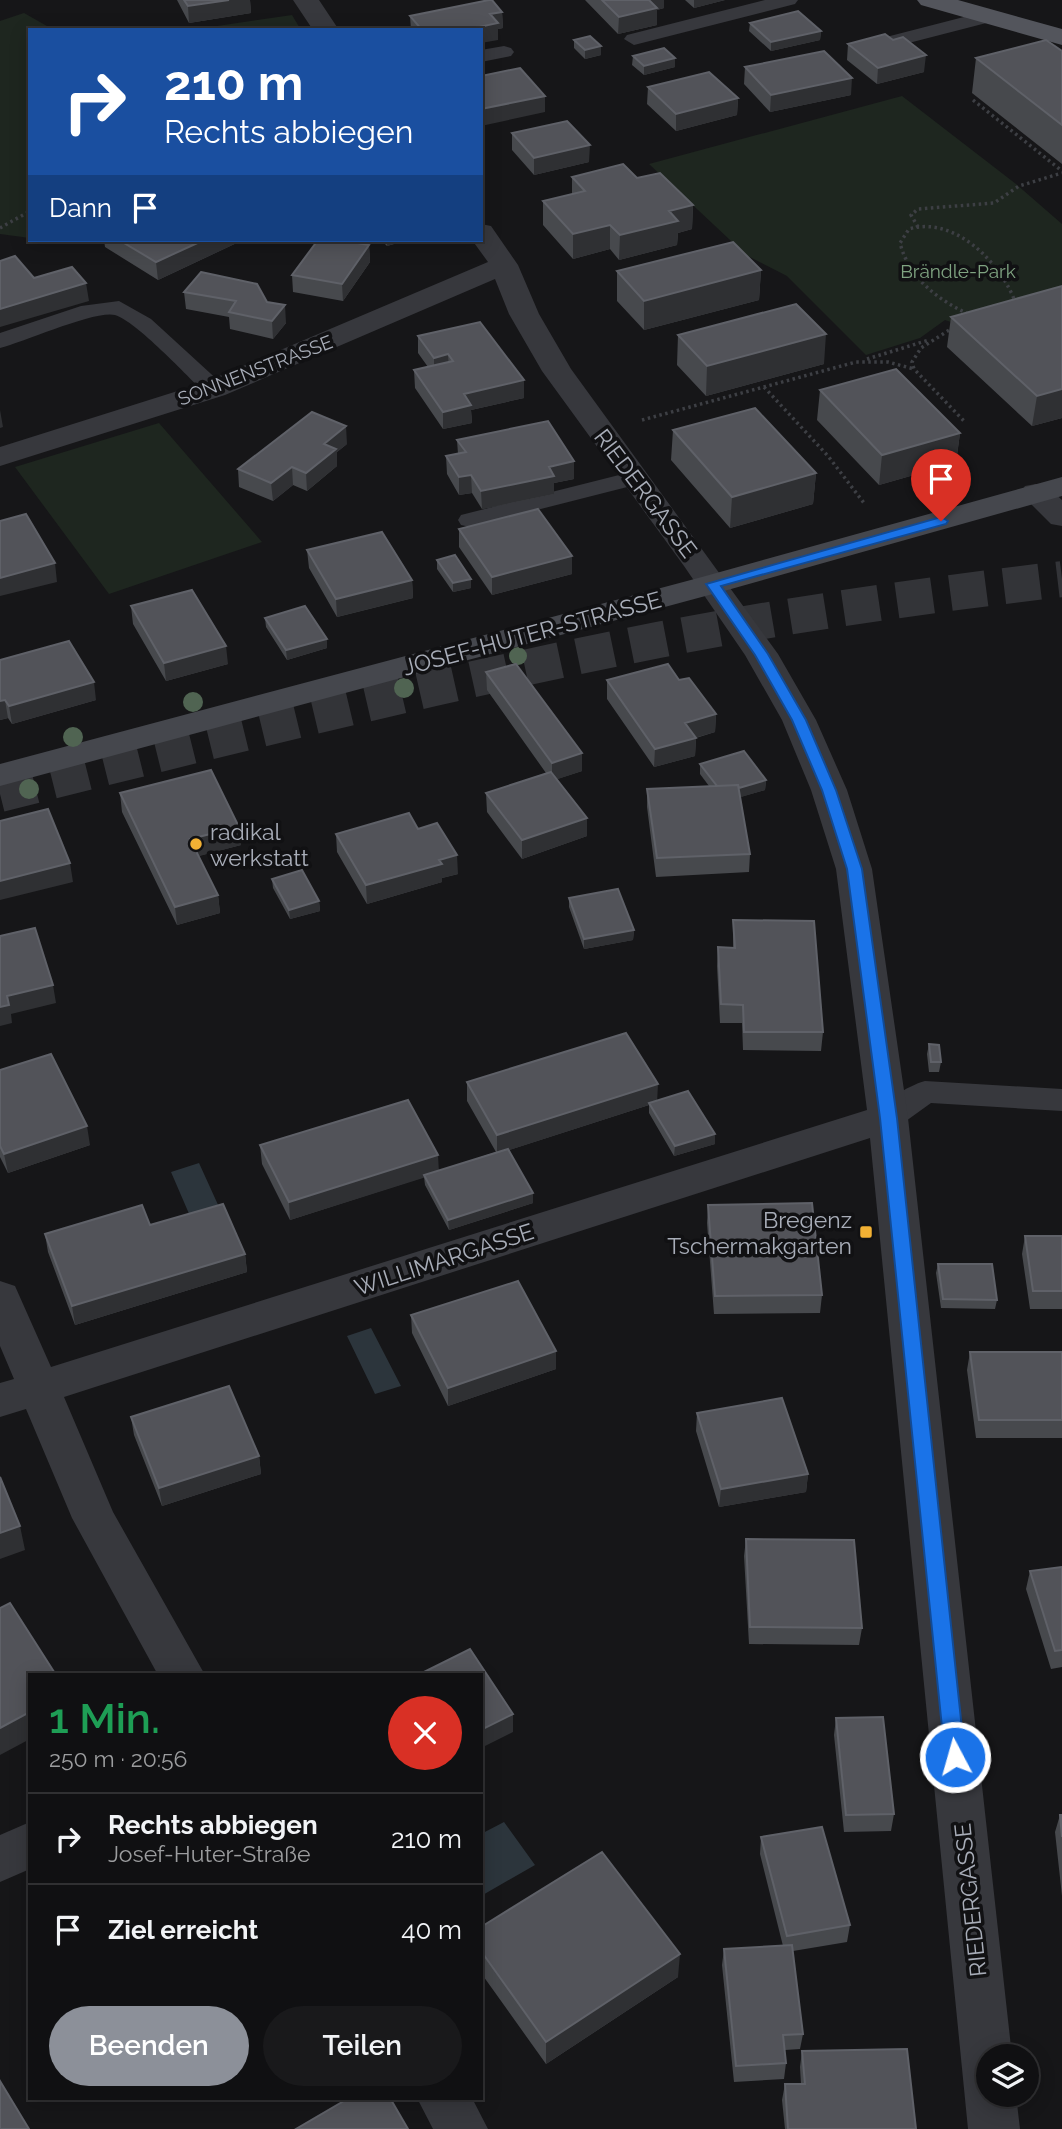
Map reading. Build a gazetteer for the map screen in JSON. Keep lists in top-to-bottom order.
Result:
{
  "streets": {
    "main road": ["JOSEF-HUTER-STRASSE"],
    "street": ["SONNENSTRASSE", "RIEDERGASSE", "WILLIMARGASSE"]
  },
  "crossings": [
    ["SONNENSTRASSE", "RIEDERGASSE"],
    ["RIEDERGASSE", "JOSEF-HUTER-STRASSE"],
    ["RIEDERGASSE", "WILLIMARGASSE"]
  ],
  "parks": ["Brändle-Park"],
  "places": {
    "other": ["radikal werkstatt"],
    "transit": ["Bregenz Tschermakgarten"]
  },
  "page": {
    "turn": ["210 m", "Rechts abbiegen"],
    "then": "Dann",
    "heading": ["1 Min.", "250 m · 20:56"],
    "list": [
      {
        "name": "Rechts abbiegen",
        "note": "Josef-Huter-Straße",
        "value": "210 m"
      },
      {
        "name": "Ziel erreicht",
        "value": "40 m"
      }
    ],
    "buttons": ["Beenden", "Teilen"]
  }
}
